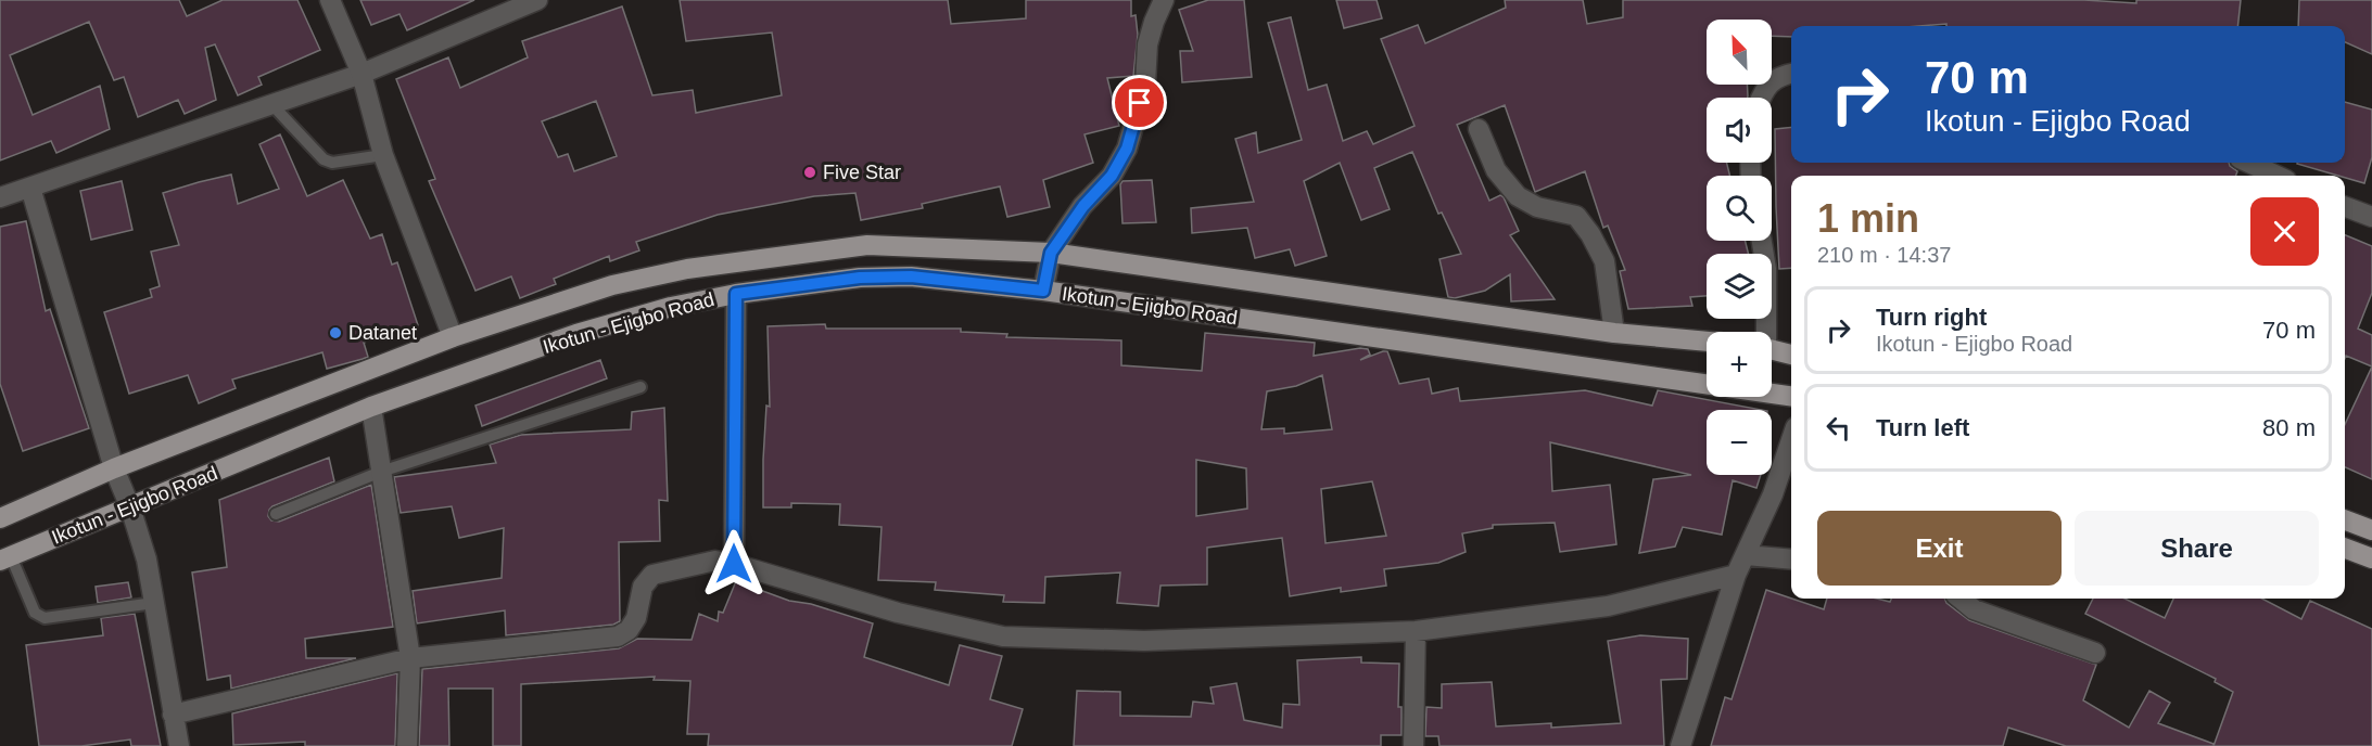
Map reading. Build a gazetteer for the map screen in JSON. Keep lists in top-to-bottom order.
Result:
{
  "streets": {
    "main road": ["Ikotun - Ejigbo Road"]
  },
  "places": ["Five Star", "Datanet"],
  "north": "top left",
  "page": {
    "map_buttons": ["+", "−"],
    "turn": ["70 m", "Ikotun - Ejigbo Road"],
    "heading": ["1 min", "210 m · 14:37"],
    "list": [
      {
        "name": "Turn right",
        "note": "Ikotun - Ejigbo Road",
        "value": "70 m"
      },
      {
        "name": "Turn left",
        "value": "80 m"
      }
    ],
    "buttons": ["Exit", "Share"]
  }
}
